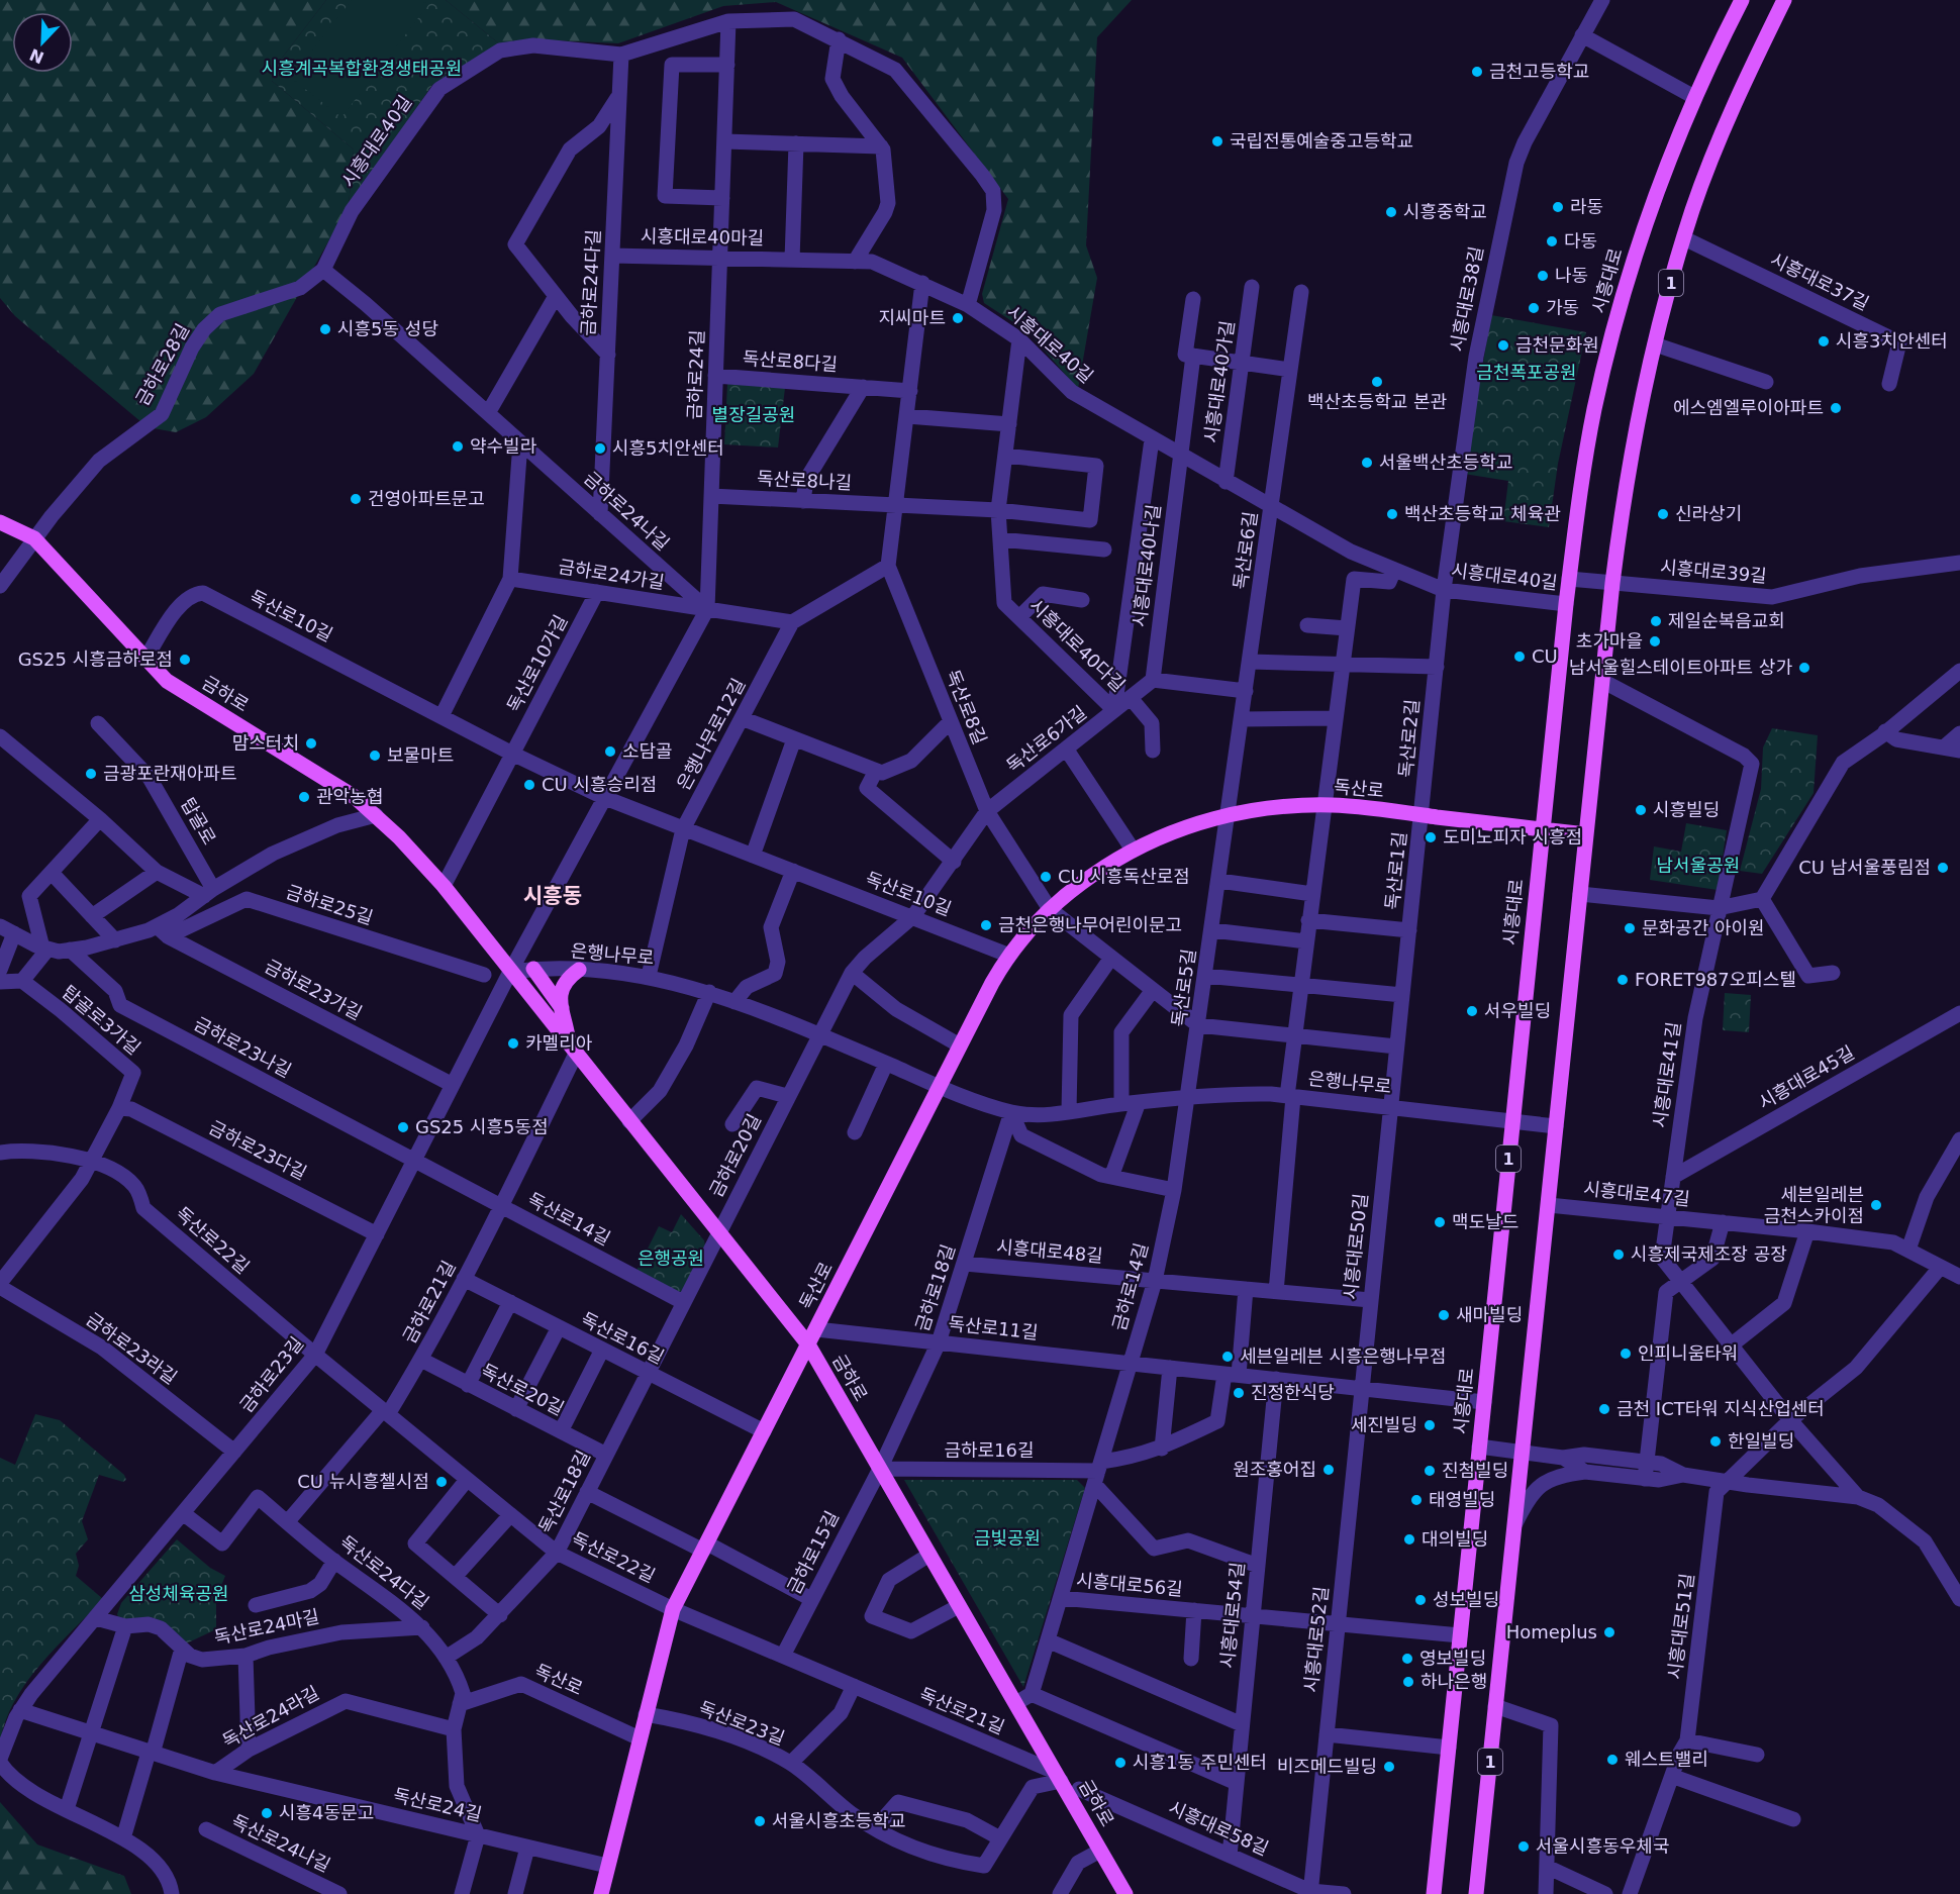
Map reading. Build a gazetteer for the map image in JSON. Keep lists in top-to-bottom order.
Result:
{
  "streets": {
    "main road": [
      "시흥대로",
      "1",
      "금하로",
      "독산로"
    ],
    "street": [
      "시흥대로40길",
      "시흥대로40마길",
      "시흥대로37길",
      "금하로24다길",
      "시흥대로38길",
      "독산로8다길",
      "금하로28길",
      "금하로24길",
      "시흥대로40가길",
      "독산로8나길",
      "금하로24나길",
      "독산로6길",
      "시흥대로40나길",
      "시흥대로39길",
      "금하로24가길",
      "독산로10길",
      "시흥대로40다길",
      "독산로10가길",
      "독산로8길",
      "은행나무로12길",
      "독산로2길",
      "독산로6가길",
      "탑골로",
      "독산로1길",
      "금하로25길",
      "은행나무로",
      "독산로5길",
      "금하로23가길",
      "탑골로3가길",
      "금하로23나길",
      "시흥대로41길",
      "시흥대로45길",
      "금하로23다길",
      "금하로20길",
      "시흥대로47길",
      "독산로14길",
      "독산로22길",
      "시흥대로50길",
      "시흥대로48길",
      "금하로14길",
      "금하로18길",
      "금하로21길",
      "독산로11길",
      "독산로16길",
      "금하로23라길",
      "금하로23길",
      "독산로20길",
      "금하로16길",
      "독산로18길",
      "금하로15길",
      "독산로24다길",
      "시흥대로56길",
      "시흥대로54길",
      "시흥대로51길",
      "독산로24마길",
      "시흥대로52길",
      "독산로21길",
      "독산로24라길",
      "독산로23길",
      "독산로24길",
      "시흥대로58길",
      "독산로24나길"
    ]
  },
  "crossings": [
    ["시흥대로40길", "시흥대로40마길"],
    ["시흥대로40길", "시흥대로"],
    ["시흥대로40길", "금하로24다길"],
    ["시흥대로40길", "시흥대로38길"],
    ["시흥대로40길", "금하로28길"],
    ["시흥대로40길", "금하로24길"],
    ["시흥대로40길", "시흥대로40가길"],
    ["시흥대로40길", "금하로24나길"],
    ["시흥대로40길", "독산로6길"],
    ["시흥대로40길", "시흥대로40나길"],
    ["시흥대로40길", "시흥대로40다길"],
    ["시흥대로40길", "독산로2길"],
    ["시흥대로40마길", "금하로24다길"],
    ["시흥대로40마길", "금하로24길"],
    ["시흥대로40마길", "독산로8길"],
    ["시흥대로", "시흥대로39길"],
    ["시흥대로", "독산로"],
    ["시흥대로", "은행나무로"],
    ["시흥대로", "시흥대로56길"],
    ["시흥대로37길", "1"],
    ["금하로24다길", "금하로24나길"],
    ["1", "시흥대로39길"],
    ["1", "독산로"],
    ["1", "은행나무로"],
    ["1", "시흥대로41길"],
    ["1", "시흥대로47길"],
    ["시흥대로38길", "독산로2길"],
    ["독산로8다길", "금하로24길"],
    ["독산로8다길", "독산로8길"],
    ["금하로28길", "금하로24나길"],
    ["금하로28길", "금하로"],
    ["금하로24길", "독산로8나길"],
    ["금하로24길", "금하로24나길"],
    ["금하로24길", "금하로24가길"],
    ["금하로24길", "독산로10길"],
    ["금하로24길", "금하로"],
    ["금하로24길", "은행나무로"],
    ["금하로24길", "금하로23길"],
    ["독산로8나길", "독산로8길"],
    ["금하로24나길", "금하로24가길"],
    ["독산로6길", "독산로"],
    ["독산로6길", "독산로5길"],
    ["시흥대로40나길", "독산로6가길"],
    ["금하로24가길", "독산로10가길"],
    ["독산로10길", "독산로10가길"],
    ["독산로10길", "금하로"],
    ["독산로10길", "은행나무로12길"],
    ["독산로10길", "독산로6가길"],
    ["독산로10길", "독산로"],
    ["독산로10길", "금하로20길"],
    ["시흥대로40다길", "독산로6가길"],
    ["금하로", "독산로"],
    ["금하로", "은행나무로"],
    ["금하로", "금하로20길"],
    ["금하로", "금하로18길"],
    ["금하로", "금하로21길"],
    ["금하로", "금하로23길"],
    ["금하로", "금하로16길"],
    ["금하로", "금하로15길"],
    ["금하로", "독산로21길"],
    ["금하로", "독산로23길"],
    ["독산로8길", "독산로6가길"],
    ["독산로8길", "독산로"],
    ["독산로8길", "독산로5길"],
    ["은행나무로12길", "은행나무로"],
    ["독산로2길", "독산로"],
    ["독산로2길", "독산로1길"],
    ["독산로6가길", "금하로20길"],
    ["독산로", "독산로1길"],
    ["독산로", "은행나무로"],
    ["독산로", "독산로5길"],
    ["독산로", "독산로22길"],
    ["독산로", "독산로11길"],
    ["독산로", "독산로16길"],
    ["독산로", "독산로24다길"],
    ["독산로", "독산로21길"],
    ["독산로", "독산로23길"],
    ["독산로", "독산로24길"],
    ["독산로1길", "은행나무로"],
    ["독산로1길", "시흥대로50길"],
    ["금하로25길", "금하로23가길"],
    ["은행나무로", "독산로5길"],
    ["은행나무로", "금하로20길"],
    ["은행나무로", "시흥대로50길"],
    ["은행나무로", "금하로14길"],
    ["은행나무로", "금하로18길"],
    ["은행나무로", "금하로23길"],
    ["독산로5길", "금하로14길"],
    ["금하로23가길", "금하로23길"],
    ["탑골로3가길", "금하로23다길"],
    ["탑골로3가길", "독산로22길"],
    ["탑골로3가길", "금하로23라길"],
    ["금하로23나길", "금하로23길"],
    ["시흥대로41길", "시흥대로45길"],
    ["시흥대로41길", "시흥대로47길"],
    ["시흥대로41길", "시흥대로51길"],
    ["금하로23다길", "금하로23길"],
    ["시흥대로47길", "시흥대로51길"],
    ["독산로14길", "금하로21길"],
    ["독산로22길", "금하로21길"],
    ["독산로22길", "금하로23길"],
    ["독산로22길", "독산로18길"],
    ["독산로22길", "독산로21길"],
    ["시흥대로50길", "시흥대로48길"],
    ["시흥대로50길", "시흥대로52길"],
    ["시흥대로48길", "금하로14길"],
    ["시흥대로48길", "금하로18길"],
    ["금하로14길", "독산로11길"],
    ["금하로14길", "금하로16길"],
    ["금하로14길", "시흥대로56길"],
    ["금하로18길", "독산로11길"],
    ["금하로18길", "금하로16길"],
    ["금하로18길", "금하로15길"],
    ["금하로21길", "독산로16길"],
    ["금하로21길", "독산로20길"],
    ["독산로16길", "독산로18길"],
    ["금하로23라길", "금하로23길"],
    ["금하로23길", "독산로24다길"],
    ["금하로23길", "독산로24마길"],
    ["금하로23길", "독산로24길"],
    ["독산로20길", "독산로18길"],
    ["금하로16길", "금하로15길"],
    ["독산로18길", "독산로24다길"],
    ["금하로15길", "독산로21길"],
    ["독산로24다길", "독산로24마길"],
    ["독산로24다길", "독산로24라길"],
    ["독산로24다길", "독산로24길"],
    ["시흥대로56길", "시흥대로54길"],
    ["시흥대로56길", "시흥대로52길"],
    ["시흥대로54길", "시흥대로58길"],
    ["시흥대로52길", "시흥대로58길"],
    ["독산로21길", "독산로23길"],
    ["독산로24라길", "독산로24길"]
  ],
  "districts": ["시흥동"],
  "parks": [
    "시흥계곡복합환경생태공원",
    "금천폭포공원",
    "별장길공원",
    "남서울공원",
    "은행공원",
    "금빛공원",
    "삼성체육공원"
  ],
  "places": [
    "금천고등학교",
    "국립전통예술중고등학교",
    "라동",
    "시흥중학교",
    "다동",
    "나동",
    "가동",
    "지씨마트",
    "시흥5동 성당",
    "시흥3치안센터",
    "금천문화원",
    "백산초등학교 본관",
    "에스엠엘루이아파트",
    "약수빌라",
    "시흥5치안센터",
    "서울백산초등학교",
    "건영아파트문고",
    "백산초등학교 체육관",
    "신라상기",
    "제일순복음교회",
    "초가마을",
    "CU",
    "GS25 시흥금하로점",
    "남서울힐스테이트아파트 상가",
    "맘스터치",
    "소담골",
    "보물마트",
    "금광포란재아파트",
    "CU 시흥승리점",
    "관악농협",
    "시흥빌딩",
    "도미노피자 시흥점",
    "CU 남서울풍림점",
    "CU 시흥독산로점",
    "금천은행나무어린이문고",
    "문화공간 아이원",
    "FORET987오피스텔",
    "서우빌딩",
    "카멜리아",
    "GS25 시흥5동점",
    "세븐일레븐 금천스카이점",
    "맥도날드",
    "시흥제국제조장 공장",
    "새마빌딩",
    "인피니움타워",
    "세븐일레븐 시흥은행나무점",
    "진정한식당",
    "금천 ICT타워 지식산업센터",
    "세진빌딩",
    "한일빌딩",
    "원조홍어집",
    "진첨빌딩",
    "CU 뉴시흥첼시점",
    "태영빌딩",
    "대의빌딩",
    "성보빌딩",
    "Homeplus",
    "영보빌딩",
    "하나은행",
    "웨스트밸리",
    "시흥1동 주민센터",
    "비즈메드빌딩",
    "시흥4동문고",
    "서울시흥초등학교",
    "서울시흥동우체국"
  ],
  "north": "bottom left"
}
